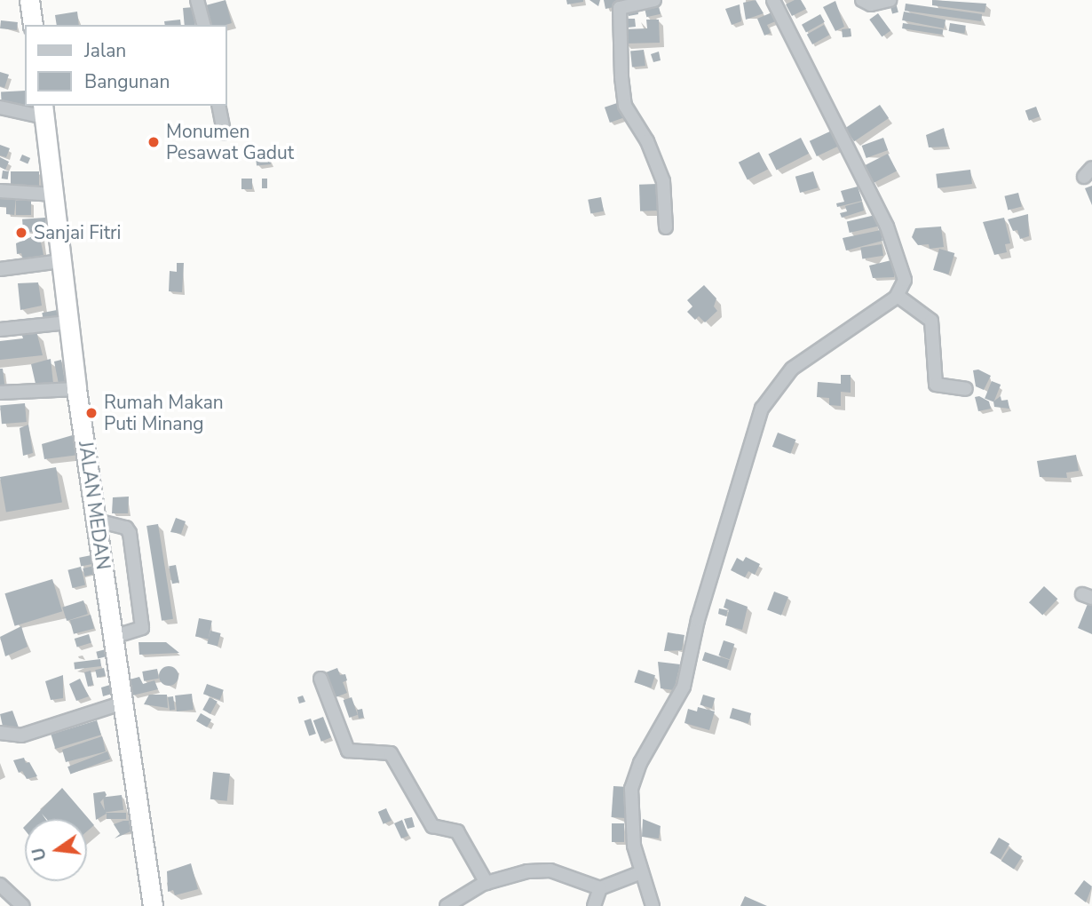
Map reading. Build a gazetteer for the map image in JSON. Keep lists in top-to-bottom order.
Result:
{
  "streets": {
    "highway": ["JALAN MEDAN"]
  },
  "places": ["Monumen Pesawat Gadut", "Sanjai Fitri", "Rumah Makan Puti Minang"],
  "legend": ["Jalan", "Bangunan"],
  "north": "left"
}
